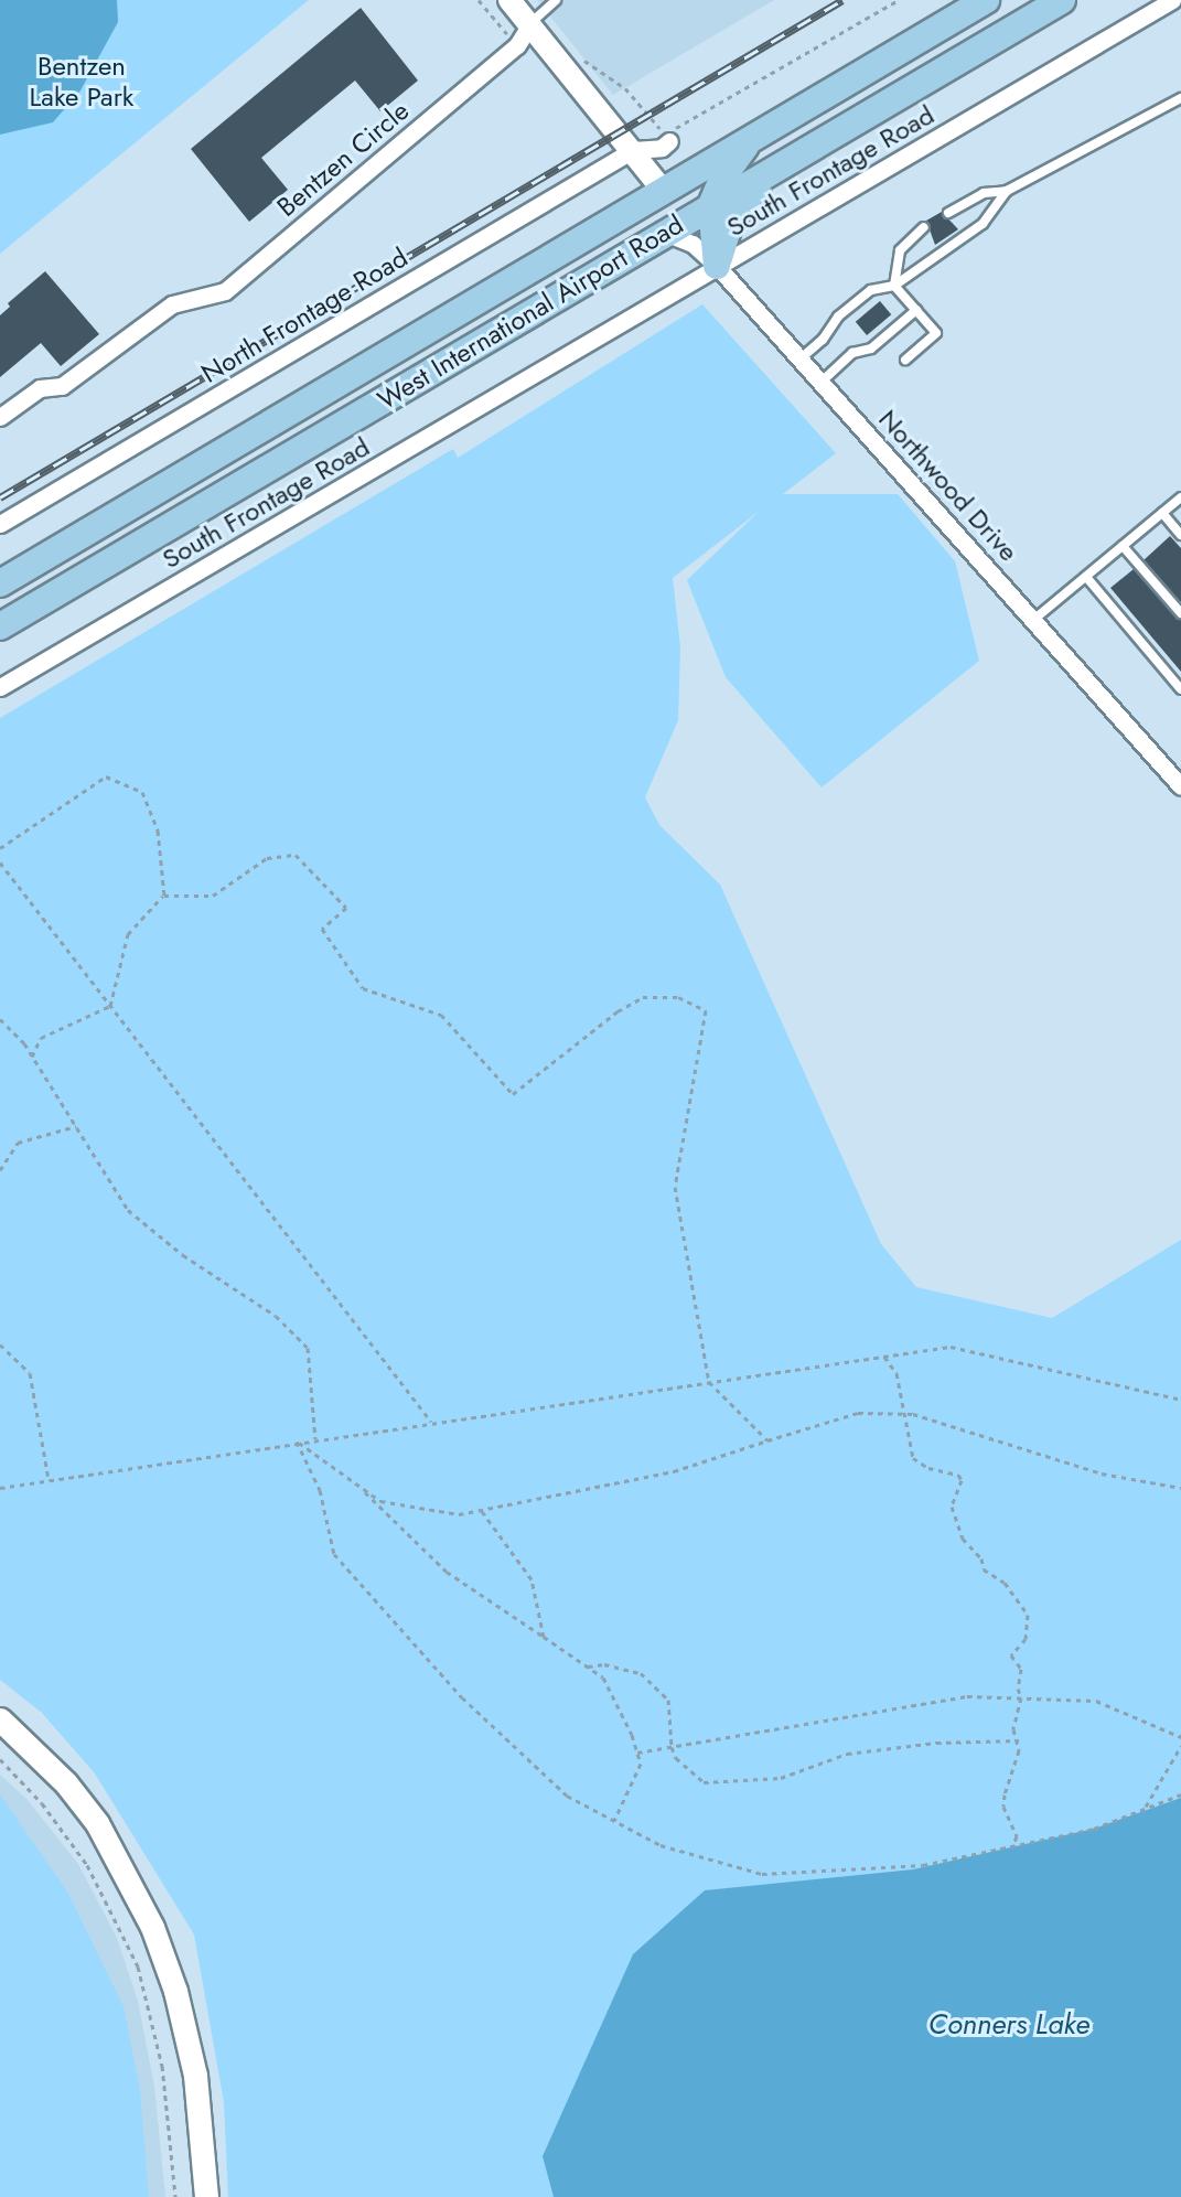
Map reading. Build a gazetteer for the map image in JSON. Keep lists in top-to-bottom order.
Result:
{
  "streets": {
    "main road": ["West International Airport Road"],
    "street": [
      "Bentzen Circle",
      "South Frontage Road",
      "North Frontage Road",
      "Northwood Drive"
    ]
  },
  "crossings": [
    ["South Frontage Road", "Northwood Drive"],
    ["West International Airport Road", "Northwood Drive"]
  ],
  "water": ["Conners Lake"],
  "parks": ["Bentzen Lake Park"]
}
